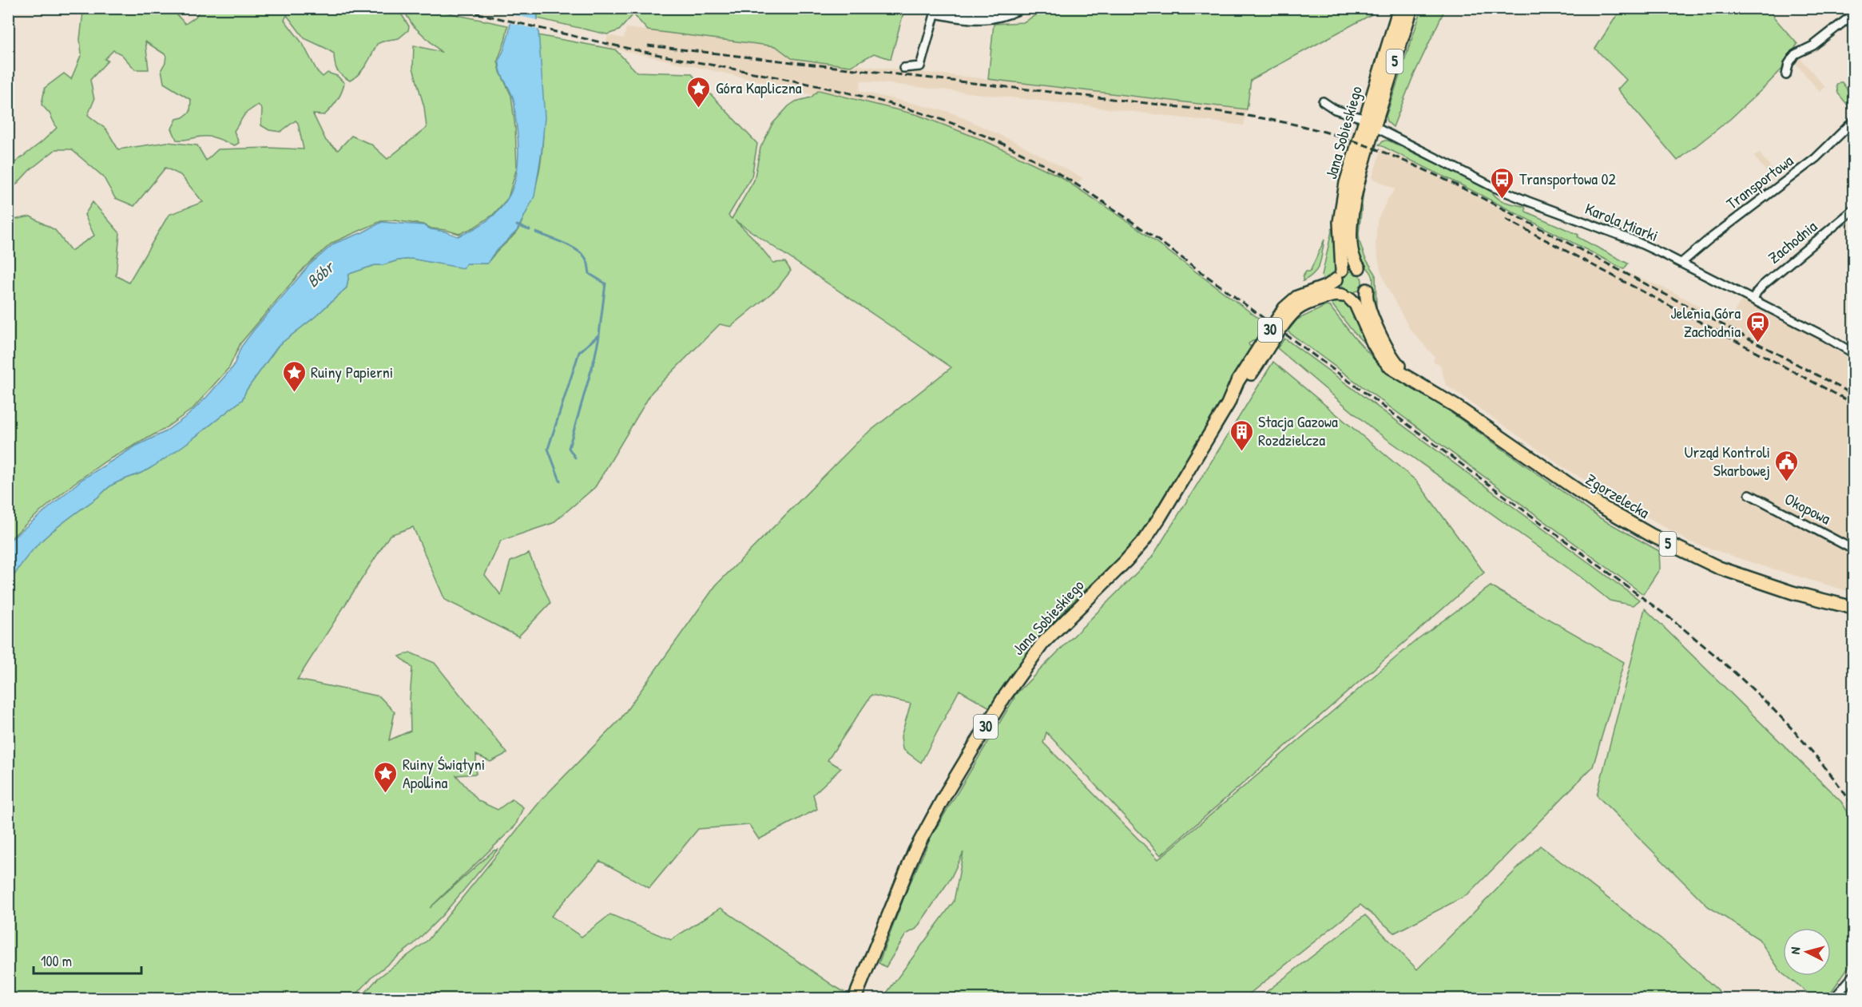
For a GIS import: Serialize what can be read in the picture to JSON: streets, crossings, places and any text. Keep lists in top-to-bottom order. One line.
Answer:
{"streets":{"main road":["5","Jana Sobieskiego","30","Zgorzelecka"],"street":["Transportowa","Karola Miarki","Zachodnia","Okopowa"]},"crossings":[["5","Jana Sobieskiego"],["5","Zgorzelecka"],["Jana Sobieskiego","Karola Miarki"],["Jana Sobieskiego","Zgorzelecka"],["Transportowa","Karola Miarki"],["Karola Miarki","Zachodnia"]],"water":["Bóbr"],"places":{"place":["Góra Kapliczna","Ruiny Papierni","Ruiny Świątyni Apollina"],"bus stop":["Transportowa 02"],"station":["Jelenia Góra Zachodnia"],"building":["Stacja Gazowa Rozdzielcza"],"public building":["Urząd Kontroli Skarbowej"]},"scale_bar":"100 m","north":"left"}
